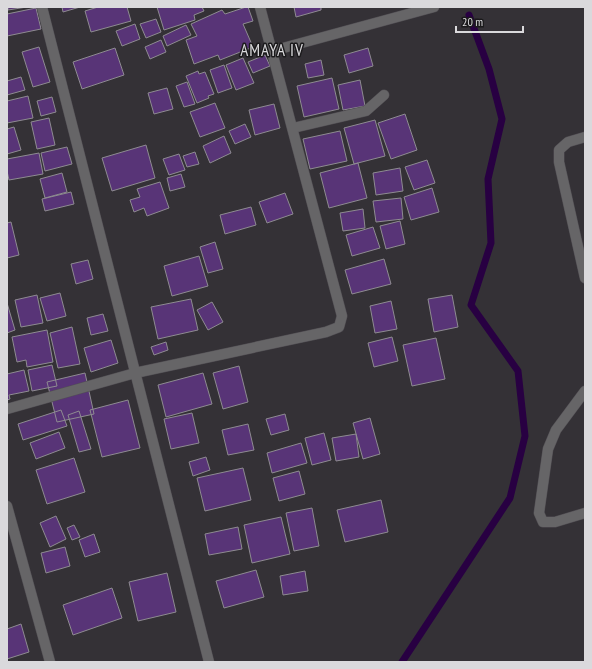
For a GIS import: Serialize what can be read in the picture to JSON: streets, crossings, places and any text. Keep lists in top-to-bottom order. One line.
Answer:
{"districts":["AMAYA IV"],"scale_bar":"20 m"}
